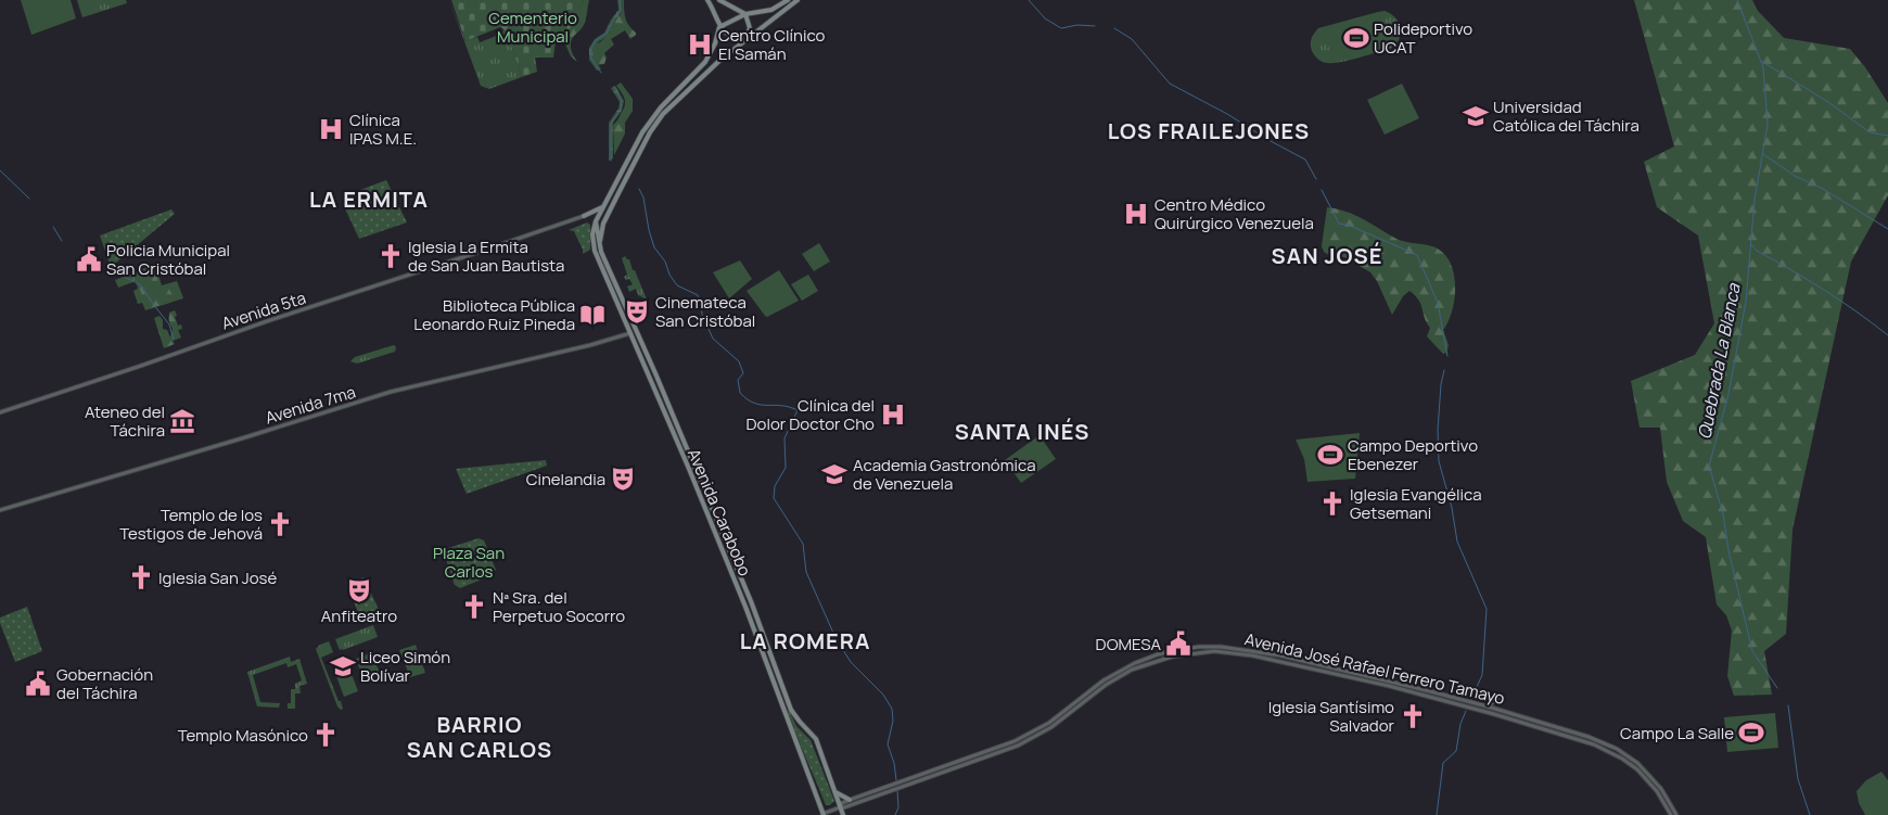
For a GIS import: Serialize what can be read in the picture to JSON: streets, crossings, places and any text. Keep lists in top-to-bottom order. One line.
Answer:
{"streets":{"main road":["Avenida Carabobo"],"street":["Avenida 5ta","Avenida 7ma","Avenida José Rafael Ferrero Tamayo"]},"crossings":[["Avenida 7ma","Avenida Carabobo"],["Avenida Carabobo","Avenida José Rafael Ferrero Tamayo"]],"districts":["LOS FRAILEJONES","LA ERMITA","SAN JOSÉ","SANTA INÉS","LA ROMERA","BARRIO SAN CARLOS"],"water":["Quebrada La Blanca"],"parks":["Cementerio Municipal","Plaza San Carlos"],"places":{"sports":["Polideportivo UCAT","Campo Deportivo Ebenezer","Campo La Salle"],"hospital":["Centro Clínico El Samán","Clínica IPAS M.E.","Centro Médico Quirúrgico Venezuela","Clínica del Dolor Doctor Cho"],"school or university":["Universidad Católica del Táchira","Academia Gastronómica de Venezuela","Liceo Simón Bolívar"],"church":["Iglesia La Ermita de San Juan Bautista","Iglesia Evangélica Getsemani","Templo de los Testigos de Jehová","Iglesia San José","Nª Sra. del Perpetuo Socorro","Iglesia Santísimo Salvador","Templo Masónico"],"public building":["Policia Municipal San Cristóbal","DOMESA","Gobernación del Táchira"],"theatre":["Cinemateca San Cristóbal","Cinelandia","Anfiteatro"],"library":["Biblioteca Pública Leonardo Ruiz Pineda"],"museum":["Ateneo del Táchira"]}}
